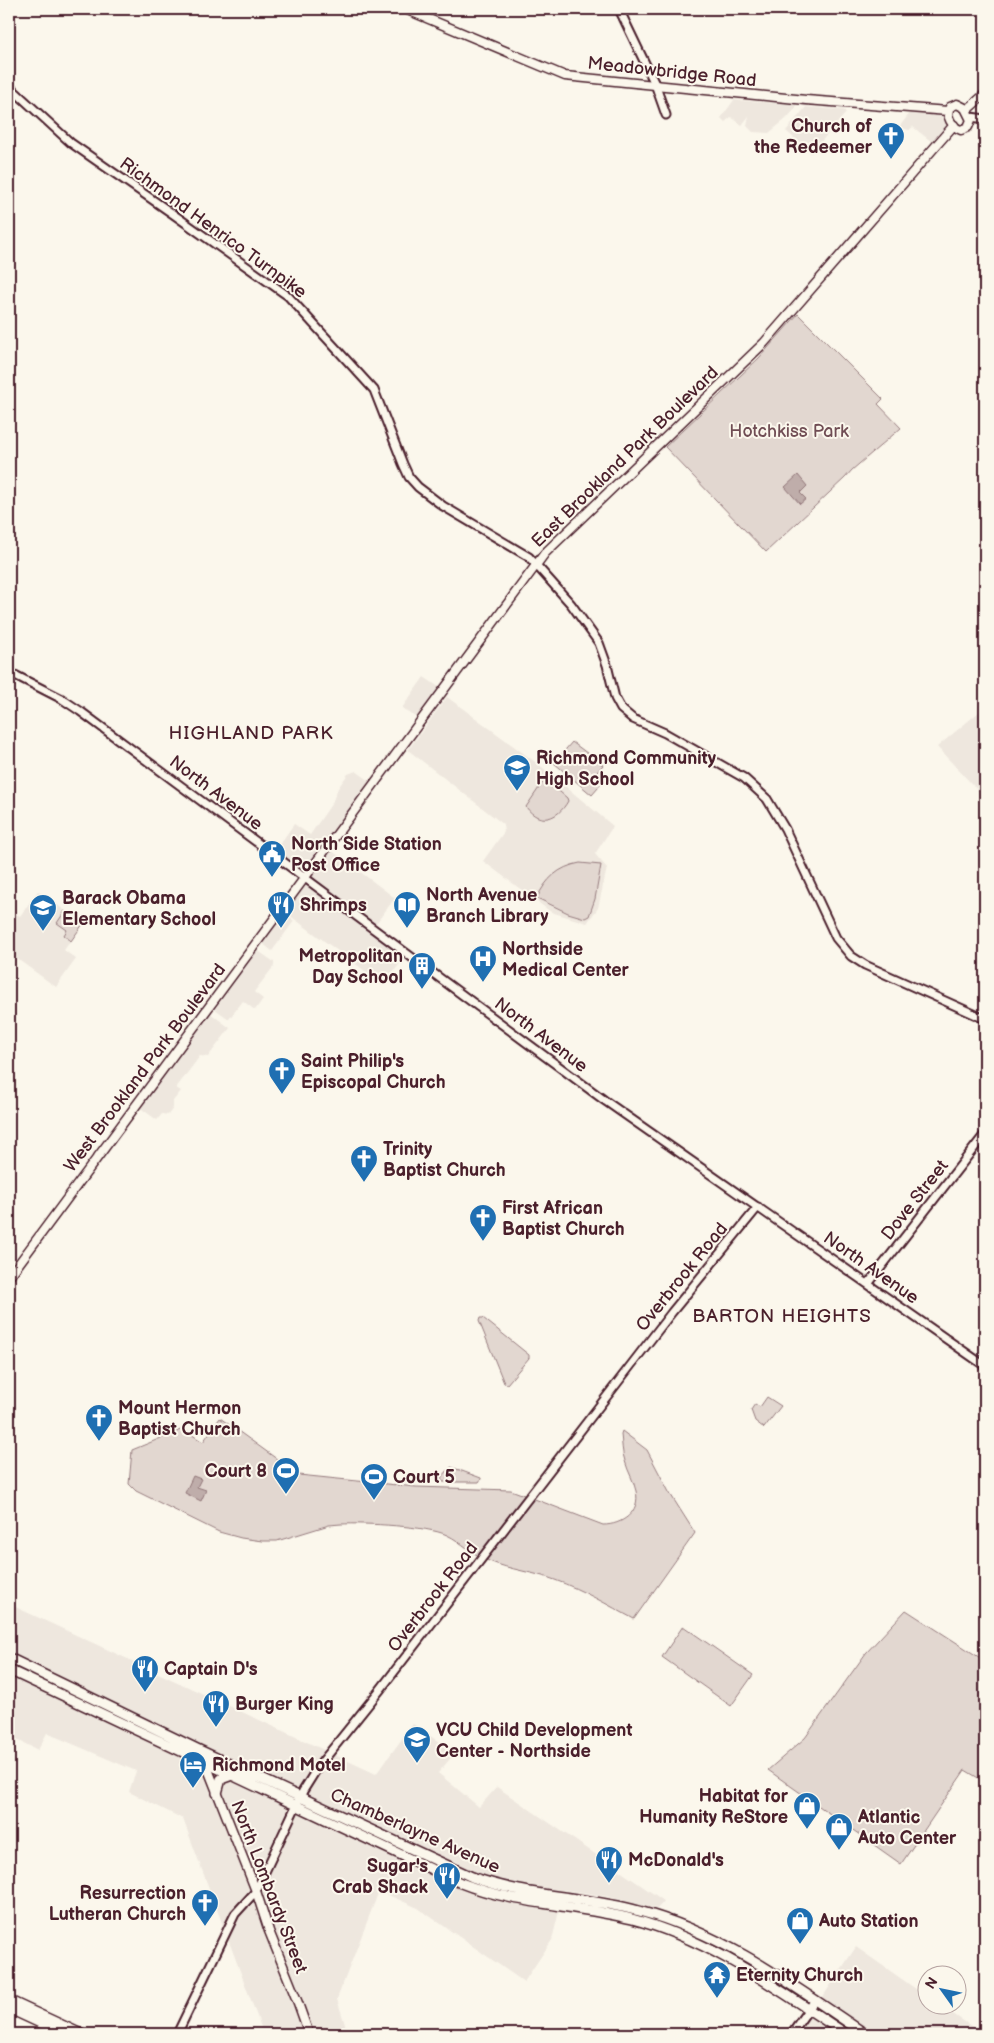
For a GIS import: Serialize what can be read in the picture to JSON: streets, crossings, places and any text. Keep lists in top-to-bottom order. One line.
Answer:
{"streets":{"main road":["Meadowbridge Road","East Brookland Park Boulevard","West Brookland Park Boulevard","Chamberlayne Avenue","North Lombardy Street"],"street":["Richmond Henrico Turnpike","North Avenue","Dove Street","Overbrook Road"]},"crossings":[["Meadowbridge Road","East Brookland Park Boulevard"],["Richmond Henrico Turnpike","East Brookland Park Boulevard"],["East Brookland Park Boulevard","North Avenue"],["East Brookland Park Boulevard","West Brookland Park Boulevard"],["North Avenue","West Brookland Park Boulevard"],["North Avenue","Dove Street"],["North Avenue","Overbrook Road"],["Overbrook Road","Chamberlayne Avenue"],["Overbrook Road","North Lombardy Street"],["Chamberlayne Avenue","North Lombardy Street"]],"districts":["HIGHLAND PARK","BARTON HEIGHTS"],"parks":["Hotchkiss Park"],"places":{"church":["Church of the Redeemer","Saint Philip's Episcopal Church","Trinity Baptist Church","First African Baptist Church","Mount Hermon Baptist Church","Resurrection Lutheran Church"],"school or university":["Richmond Community High School","Barack Obama Elementary School","VCU Child Development Center - Northside"],"public building":["North Side Station Post Office"],"restaurant":["Shrimps","Captain D's","Burger King","McDonald's","Sugar's Crab Shack"],"library":["North Avenue Branch Library"],"hospital":["Northside Medical Center"],"building":["Metropolitan Day School"],"sports":["Court 8","Court 5"],"hotel":["Richmond Motel"],"shop":["Habitat for Humanity ReStore","Atlantic Auto Center","Auto Station"],"temple":["Eternity Church"]},"north":"top left"}
